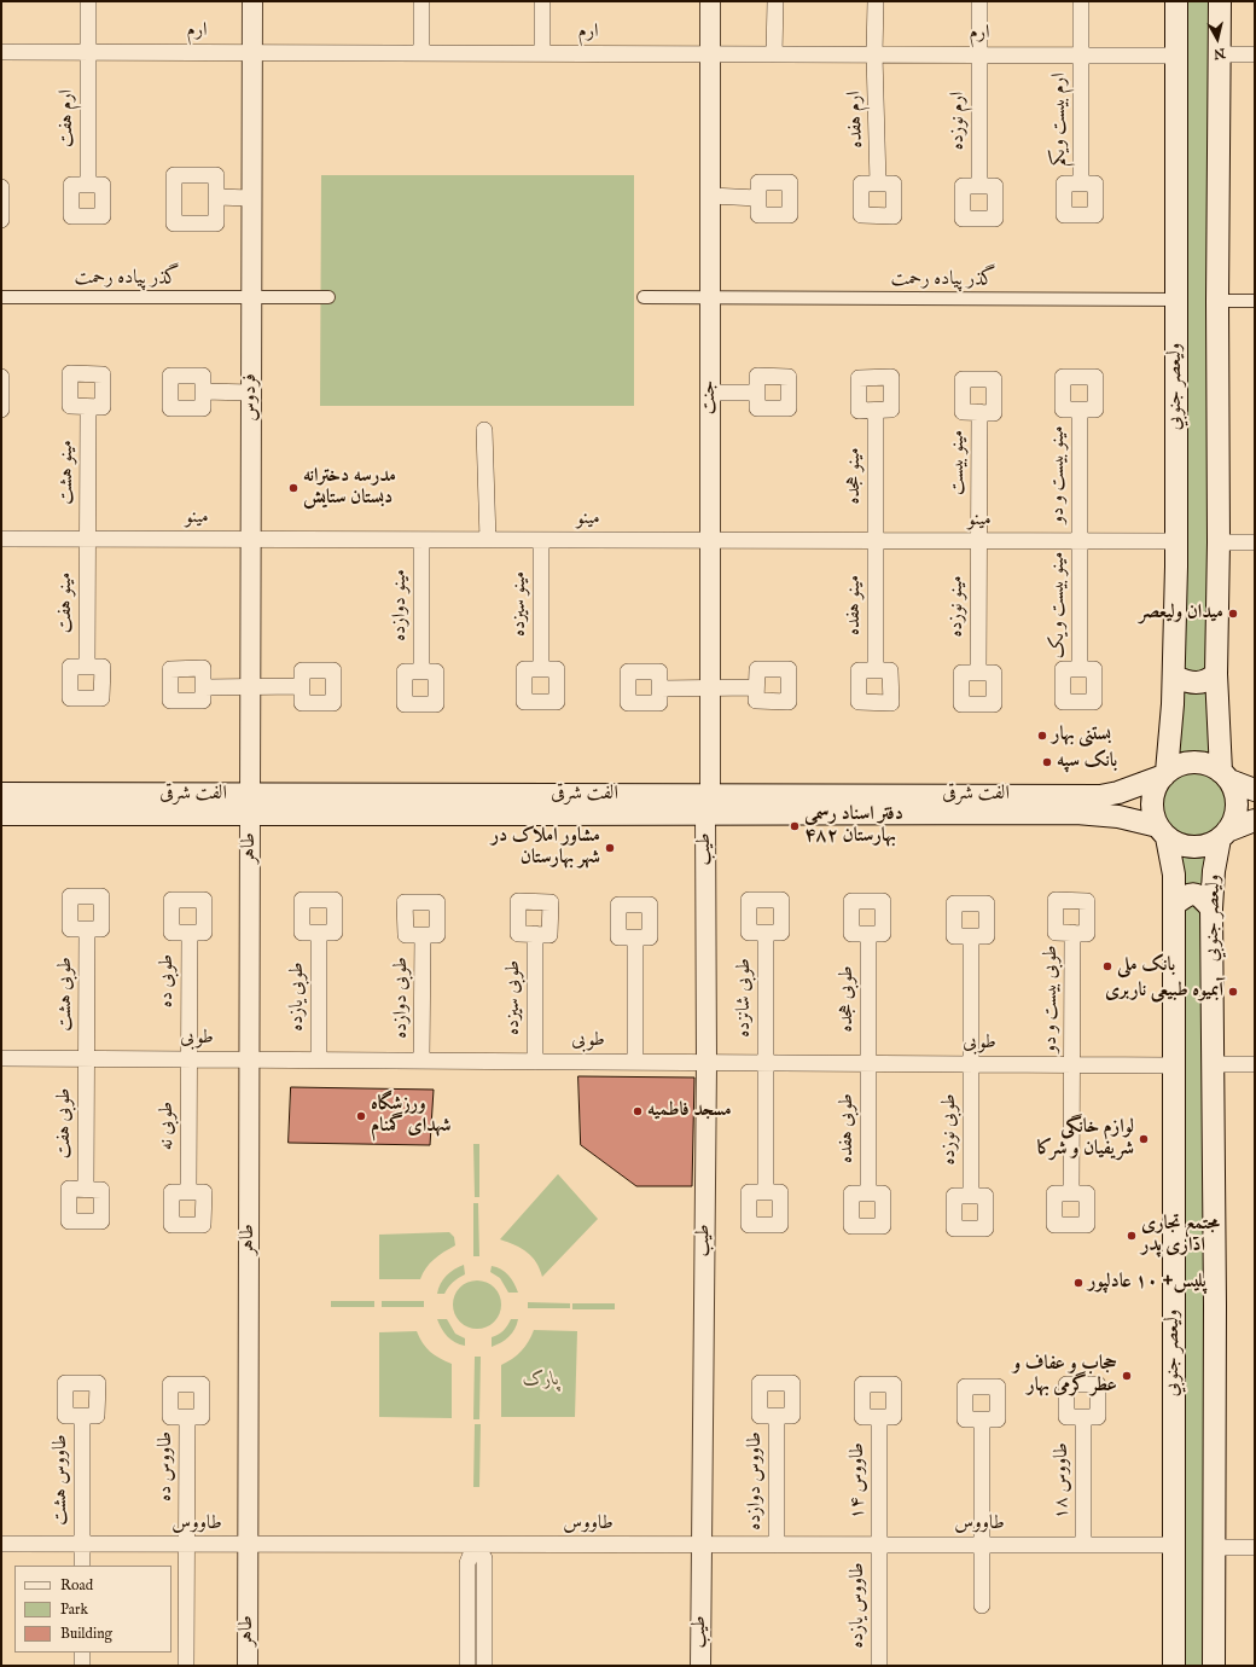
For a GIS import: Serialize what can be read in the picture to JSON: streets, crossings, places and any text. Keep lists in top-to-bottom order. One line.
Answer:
{"streets":{"main road":["وليعصر جنوبي","الفت شرقی"],"street":["ارم","ارم هفت","ارم هفده","ارم بیست ویکم","ارم نوزده","گذر پیاده رحمت","فردوس","جنت","مینو بیست","مینو هشت","مینو بیست و دو","مینو هجده","مینو","مینو هفت","مینو سیزده","مینو دوازده","مینو هفده","مینو بیست و یک","مینو نوزده","طاهر","طیب","طوبی ده","طوبی هشت","طوبی یازده","طوبی دوازده","طوبی سیزده","طوبی شانزده","طوبی هجده","طوبی بیست و دو","طوبی","طوبی هفت","طوبی نه","طوبی هفده","طوبی نوزده","طاووس ده","طاووس هشت","طاووس دوازده","طاووس ۱۴","طاووس ۱۸","طاووس","طاووس یازده"]},"crossings":[["ارم","ارم هفت"],["ارم","ارم هفده"],["ارم","ارم بیست ویکم"],["ارم","ارم نوزده"],["ارم","وليعصر جنوبي"],["ارم","فردوس"],["ارم","جنت"],["گذر پیاده رحمت","وليعصر جنوبي"],["گذر پیاده رحمت","فردوس"],["گذر پیاده رحمت","جنت"],["وليعصر جنوبي","مینو"],["وليعصر جنوبي","الفت شرقی"],["وليعصر جنوبي","طوبی"],["وليعصر جنوبي","طاووس"],["فردوس","مینو"],["فردوس","الفت شرقی"],["فردوس","طاهر"],["جنت","مینو"],["جنت","الفت شرقی"],["جنت","طیب"],["مینو بیست","مینو"],["مینو بیست","مینو نوزده"],["مینو هشت","مینو"],["مینو هشت","مینو هفت"],["مینو بیست و دو","مینو"],["مینو بیست و دو","مینو بیست و یک"],["مینو هجده","مینو"],["مینو هجده","مینو هفده"],["مینو","مینو هفت"],["مینو","مینو سیزده"],["مینو","مینو دوازده"],["مینو","مینو هفده"],["مینو","مینو بیست و یک"],["مینو","مینو نوزده"],["الفت شرقی","طاهر"],["الفت شرقی","طیب"],["طاهر","طوبی"],["طاهر","طاووس"],["طیب","طوبی"],["طیب","طاووس"],["طوبی ده","طوبی"],["طوبی ده","طوبی نه"],["طوبی هشت","طوبی"],["طوبی هشت","طوبی هفت"],["طوبی یازده","طوبی"],["طوبی دوازده","طوبی"],["طوبی سیزده","طوبی"],["طوبی شانزده","طوبی"],["طوبی هجده","طوبی"],["طوبی هجده","طوبی هفده"],["طوبی بیست و دو","طوبی"],["طوبی","طوبی هفت"],["طوبی","طوبی نه"],["طوبی","طوبی هفده"],["طوبی","طوبی نوزده"],["طاووس ده","طاووس"],["طاووس هشت","طاووس"],["طاووس دوازده","طاووس"],["طاووس ۱۴","طاووس"],["طاووس ۱۴","طاووس یازده"],["طاووس ۱۸","طاووس"],["طاووس","طاووس یازده"]],"parks":["پارک"],"places":["مدرسه دخترانه دبستان ستایش","میدان ولیعصر","بستنی بهار","بانک سپه","دفتر اسناد رسمی ۴۸۲ بهارستان","مشاور املاک در شهر بهارستان","بانک ملی","آبمیوه طبیعی ناربری","مسجد فاطمیه","ورزشگاه شهدای گمنام","لوازم خانگی شریفیان و شرکا","مجتمع تجاری اداری پدر","پلیس+ ۱۰ عادلپور","حجاب و عفاف و عطر گرمی بهار"],"legend":["Road","Park","Building"],"north":"bottom"}
